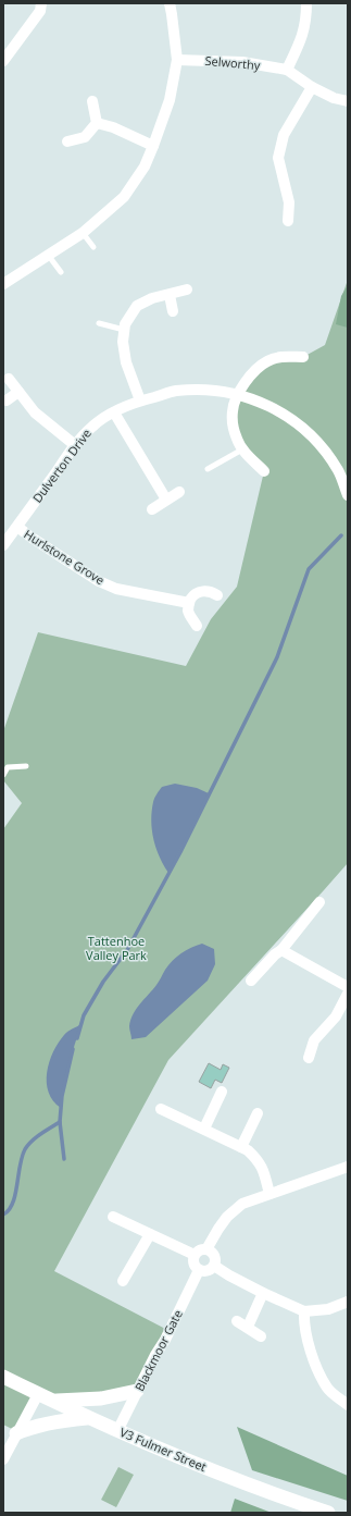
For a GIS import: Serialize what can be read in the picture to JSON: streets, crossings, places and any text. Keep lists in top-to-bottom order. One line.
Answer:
{"streets":{"street":["Selworthy","Dulverton Drive","Hurlstone Grove","Blackmoor Gate","V3 Fulmer Street"]},"crossings":[["Dulverton Drive","Hurlstone Grove"],["Blackmoor Gate","V3 Fulmer Street"]],"parks":["Tattenhoe Valley Park"]}
